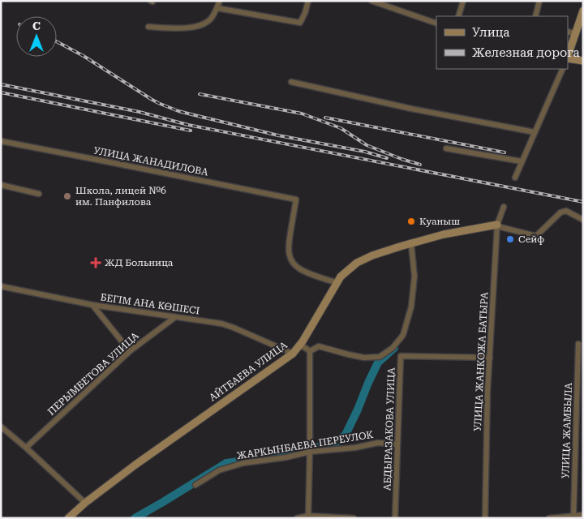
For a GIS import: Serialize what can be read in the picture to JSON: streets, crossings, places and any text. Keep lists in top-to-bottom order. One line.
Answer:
{"streets":{"street":["УЛИЦА ЖАНАДИЛОВА","БЕГІМ АНА КӨШЕСІ","УЛИЦА ЖАНКОЖА БАТЫРА","АЙТБАЕВА УЛИЦА","ПЕРЫМБЕТОВА УЛИЦА","АБДЫРАЗАКОВА УЛИЦА","УЛИЦА ЖАМБЫЛА","ЖАРКЫНБАЕВА ПЕРЕУЛОК"]},"crossings":[["УЛИЦА ЖАНАДИЛОВА","АЙТБАЕВА УЛИЦА"],["БЕГІМ АНА КӨШЕСІ","АЙТБАЕВА УЛИЦА"],["БЕГІМ АНА КӨШЕСІ","ПЕРЫМБЕТОВА УЛИЦА"],["УЛИЦА ЖАНКОЖА БАТЫРА","АЙТБАЕВА УЛИЦА"],["УЛИЦА ЖАНКОЖА БАТЫРА","АБДЫРАЗАКОВА УЛИЦА"],["АБДЫРАЗАКОВА УЛИЦА","ЖАРКЫНБАЕВА ПЕРЕУЛОК"]],"places":{"other":["Школа, лицей №6 им. Панфилова","Куаныш","Сейф"],"health":["ЖД Больница"]},"legend":["Улица","Железная дорога"],"north":"top"}
